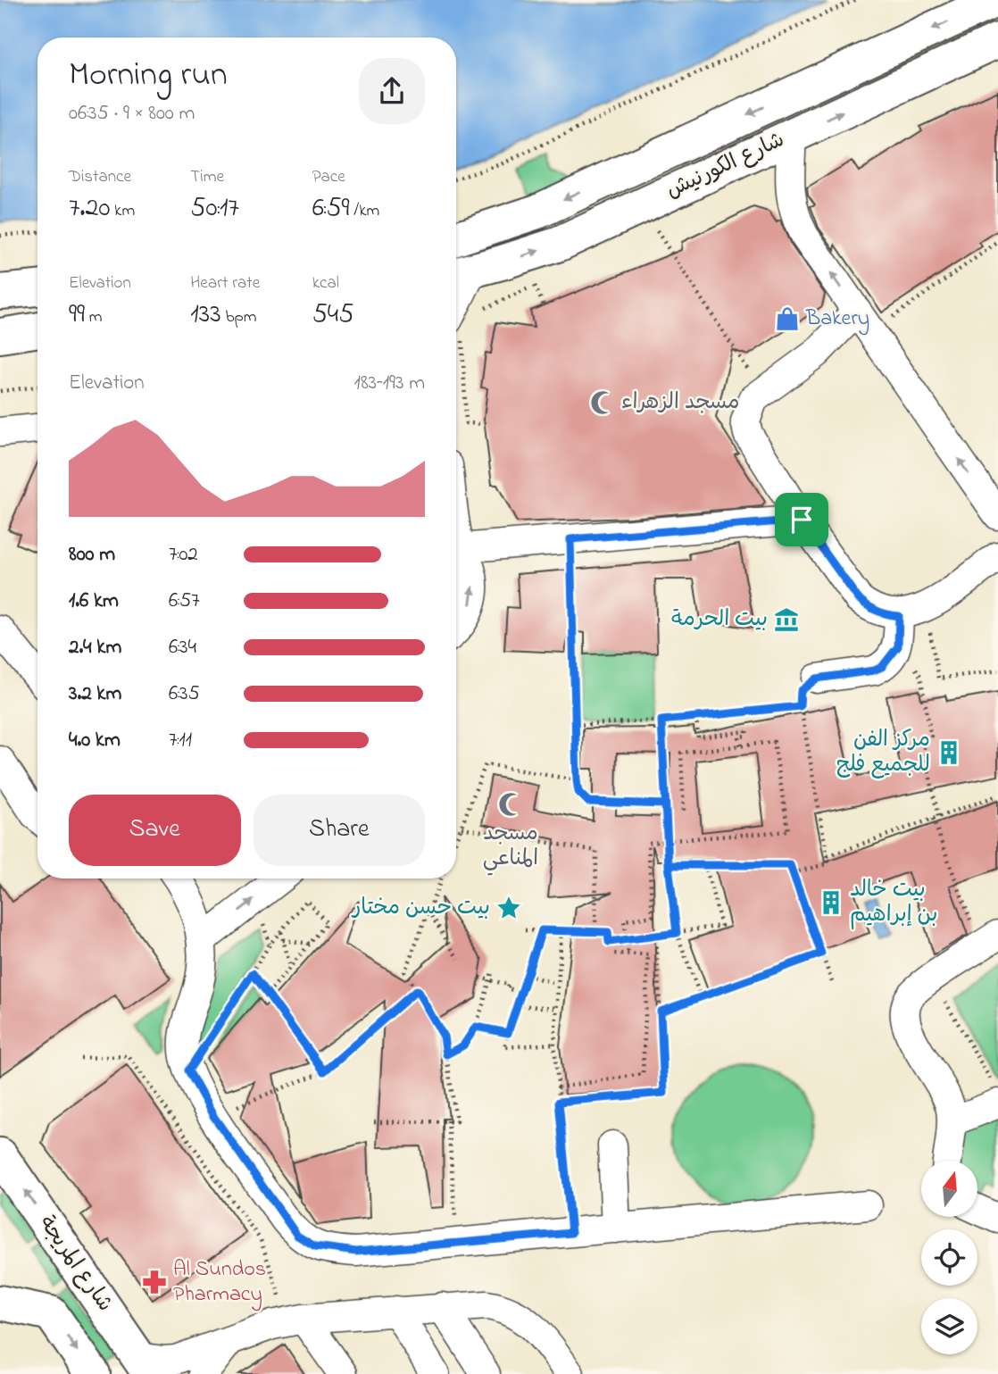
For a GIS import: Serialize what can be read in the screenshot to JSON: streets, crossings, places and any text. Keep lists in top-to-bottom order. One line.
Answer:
{"streets":{"main road":["شارع الكورنيش","شارع المريجة"]},"one_way":["شارع المريجة"],"places":{"shop":["Bakery"],"mosque":["مسجد الزهراء","مسجد المناعي"],"museum":["بيت الحرمة"],"building":["مركز الفن للجميع فلج","بيت خالد بن إبراهيم"],"place":["بيت حسن مختار"],"pharmacy":["Al Sundos Pharmacy"]},"north":"top","page":{"heading":["Morning run","06:35 · 9 × 800 m"],"stats":[["Distance","7.20 km"],["Time","50:17"],["Pace","6:59 /km"],["Elevation","99 m"],["Heart rate","133 bpm"],["kcal","545"]],"chart":["Elevation","183–193 m"],"list":[{"name":"800 m","note":"7:02"},{"name":"1.6 km","note":"6:57"},{"name":"2.4 km","note":"6:34"},{"name":"3.2 km","note":"6:35"},{"name":"4.0 km","note":"7:11"}],"buttons":["Save","Share"]}}
